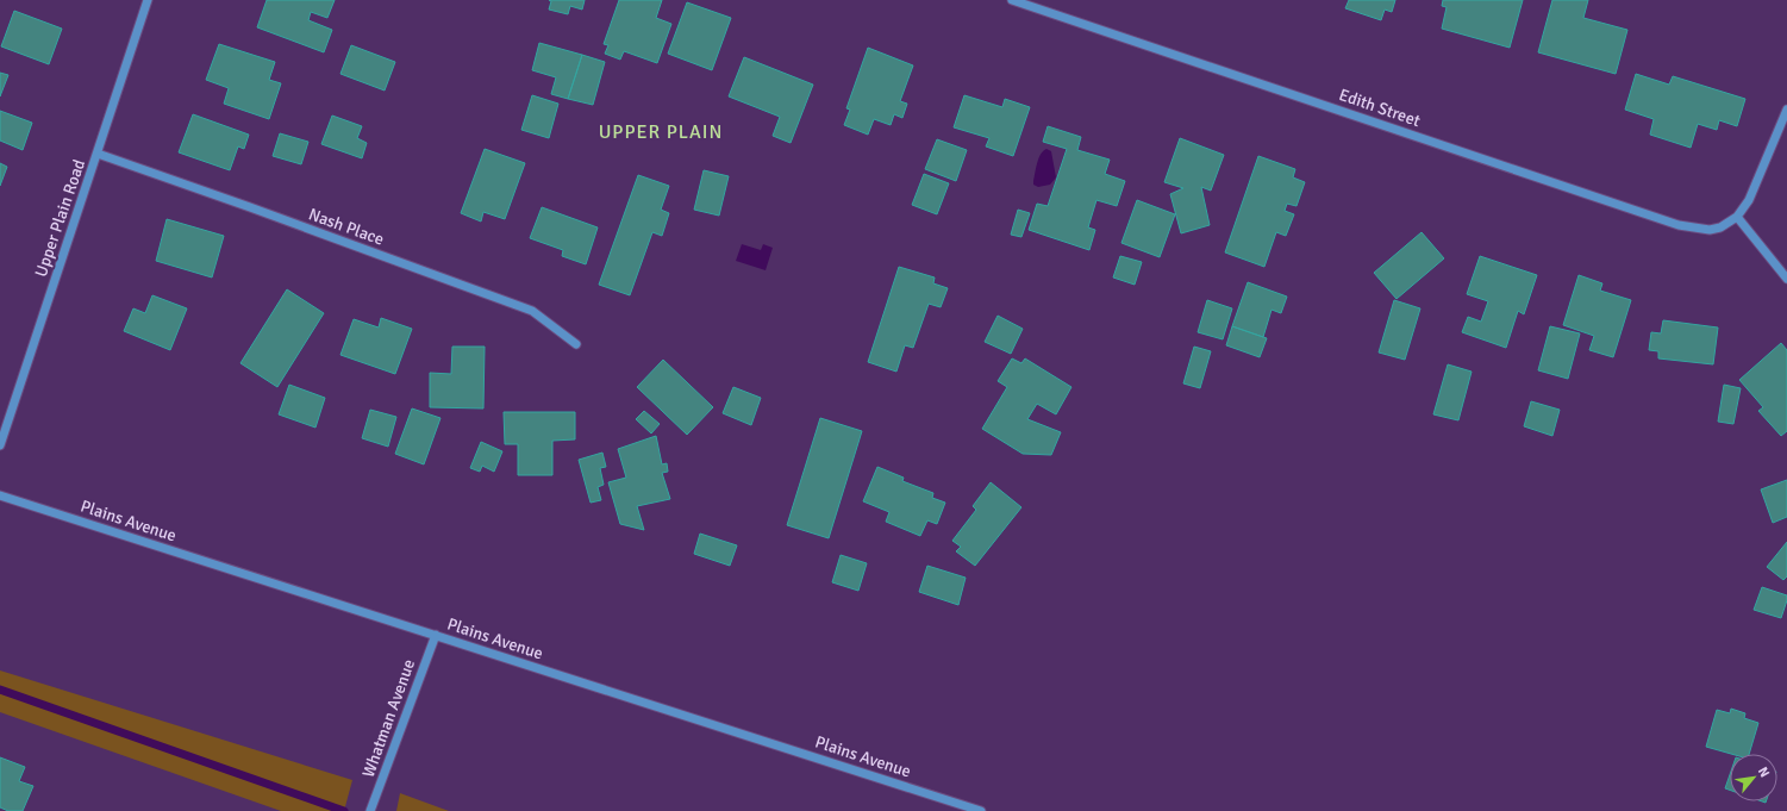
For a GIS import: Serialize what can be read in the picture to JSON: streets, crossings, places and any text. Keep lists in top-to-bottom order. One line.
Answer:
{"streets":{"street":["Edith Street","Upper Plain Road","Nash Place","Plains Avenue","Whatman Avenue"]},"crossings":[["Upper Plain Road","Nash Place"],["Plains Avenue","Whatman Avenue"]],"districts":["UPPER PLAIN"],"north":"top right"}
